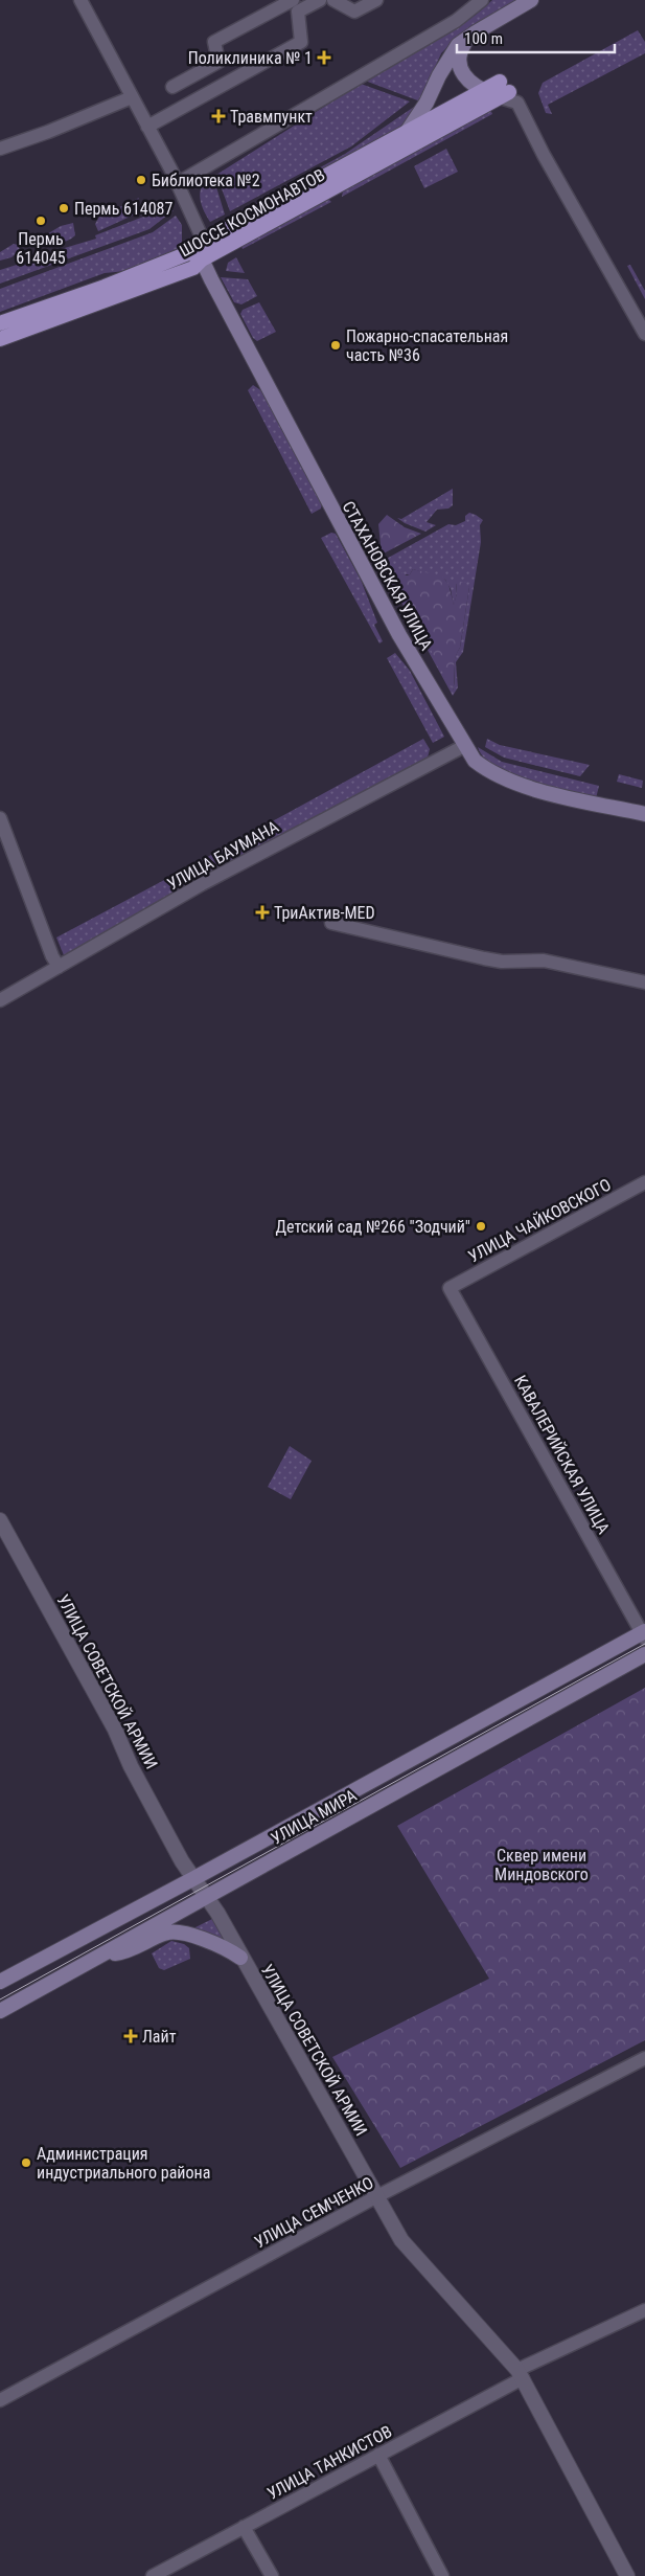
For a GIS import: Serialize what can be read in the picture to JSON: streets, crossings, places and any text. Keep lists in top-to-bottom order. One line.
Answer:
{"streets":{"main road":["ШОССЕ КОСМОНАВТОВ","СТАХАНОВСКАЯ УЛИЦА","УЛИЦА МИРА"],"street":["УЛИЦА БАУМАНА","УЛИЦА ЧАЙКОВСКОГО","КАВАЛЕРИЙСКАЯ УЛИЦА","УЛИЦА СОВЕТСКОЙ АРМИИ","УЛИЦА СЕМЧЕНКО","УЛИЦА ТАНКИСТОВ"]},"crossings":[["ШОССЕ КОСМОНАВТОВ","СТАХАНОВСКАЯ УЛИЦА"],["СТАХАНОВСКАЯ УЛИЦА","УЛИЦА БАУМАНА"],["УЛИЦА ЧАЙКОВСКОГО","КАВАЛЕРИЙСКАЯ УЛИЦА"],["КАВАЛЕРИЙСКАЯ УЛИЦА","УЛИЦА МИРА"],["УЛИЦА СОВЕТСКОЙ АРМИИ","УЛИЦА МИРА"],["УЛИЦА СОВЕТСКОЙ АРМИИ","УЛИЦА СЕМЧЕНКО"],["УЛИЦА СОВЕТСКОЙ АРМИИ","УЛИЦА ТАНКИСТОВ"]],"parks":["Сквер имени Миндовского"],"places":{"health":["Поликлиника № 1","Травмпункт","ТриАктив-MED","Лайт"],"other":["Библиотека №2","Пермь 614087","Пермь 614045","Пожарно-спасательная часть №36","Детский сад №266 \"Зодчий\"","Администрация индустриального района"]},"scale_bar":"100 m"}
